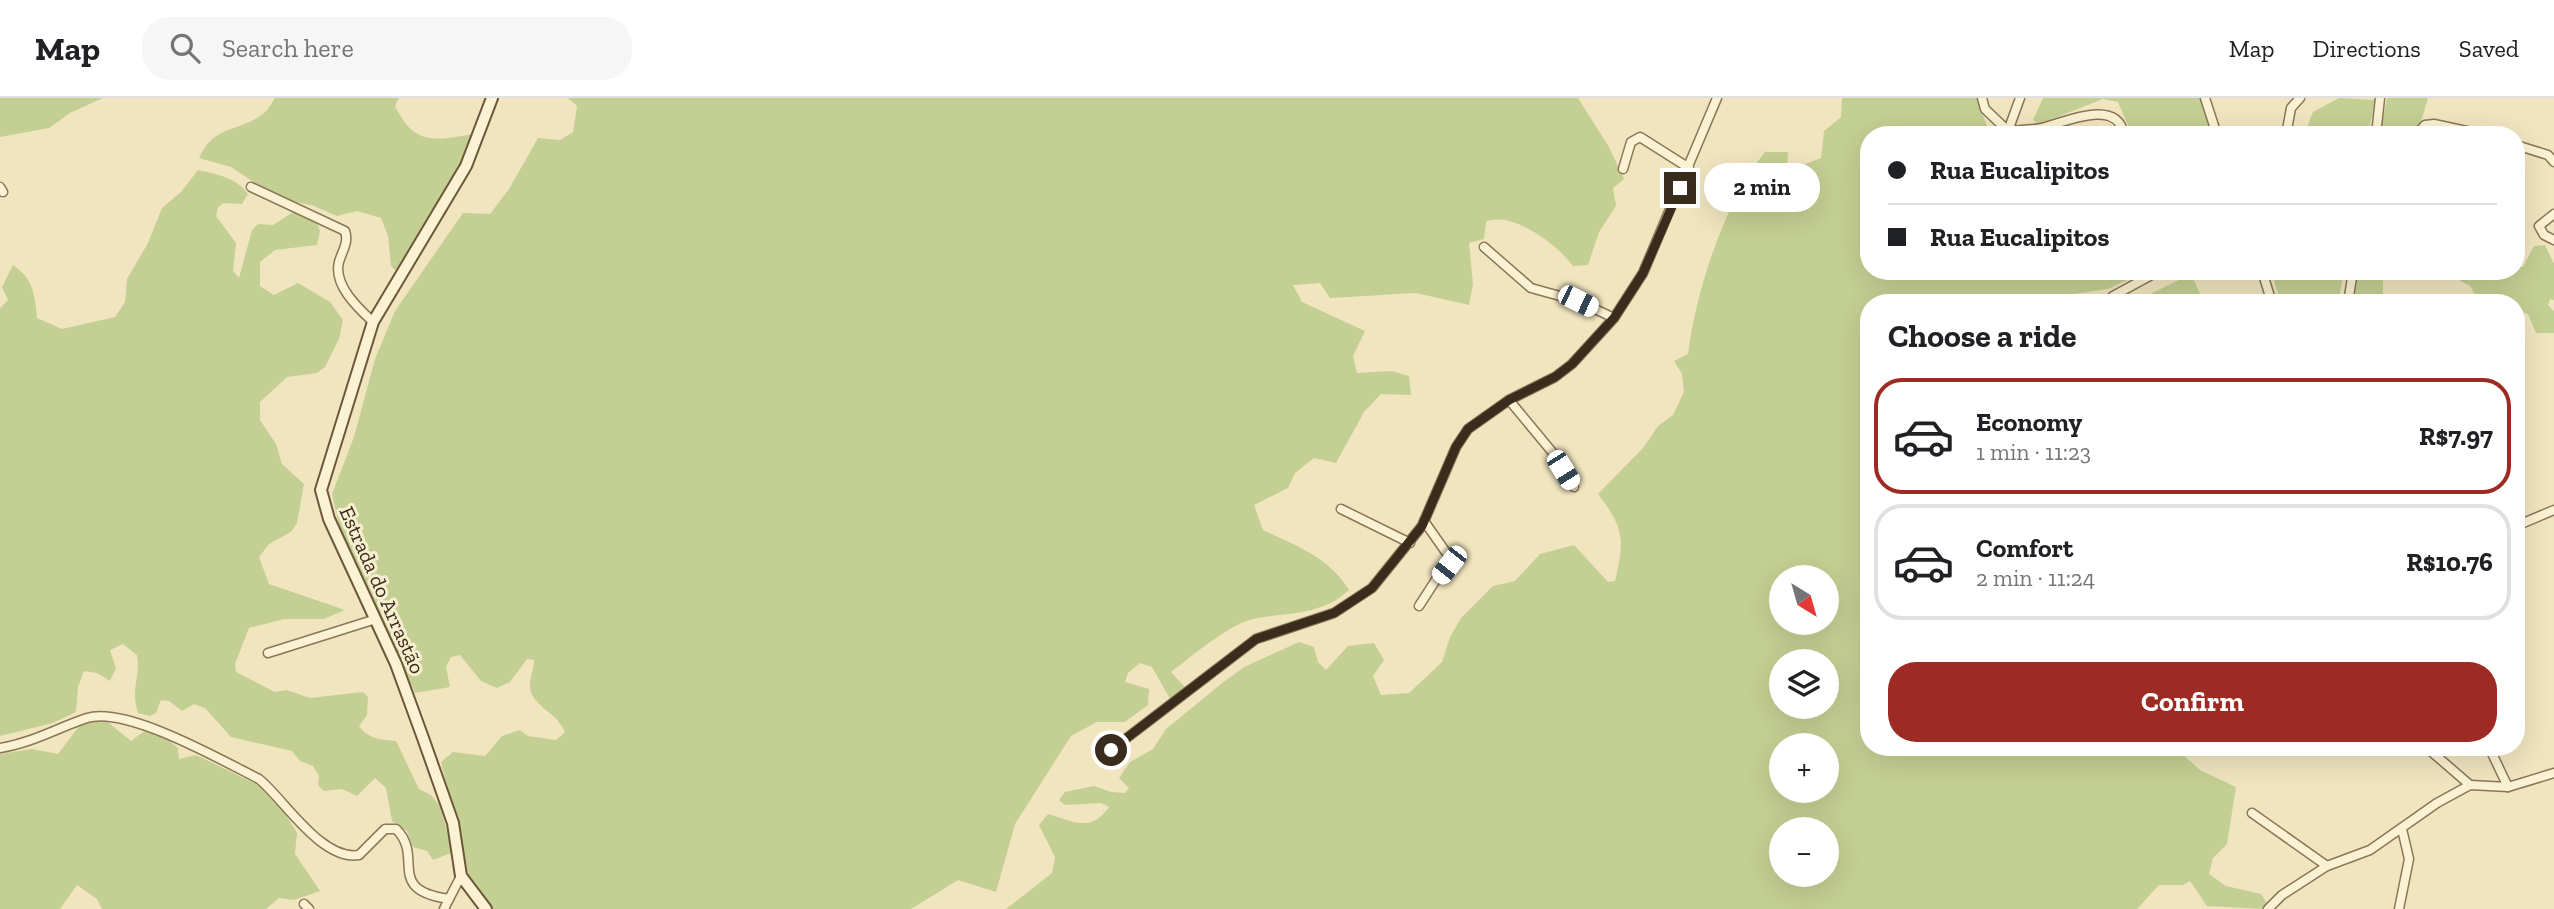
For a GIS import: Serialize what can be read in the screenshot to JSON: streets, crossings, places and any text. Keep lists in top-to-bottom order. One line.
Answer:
{"streets":{"street":["Estrada do Arrastão"]},"north":"bottom right","page":{"header":"Map","search":"Search here","nav":["Map","Directions","Saved"],"banner":["Rua Eucalipitos","Rua Eucalipitos"],"bubble":"2 min","heading":"Choose a ride","list":[{"name":"Economy","note":"1 min · 11:23","value":"R$7.97"},{"name":"Comfort","note":"2 min · 11:24","value":"R$10.76"}],"map_buttons":["+","−"],"buttons":"Confirm"}}
